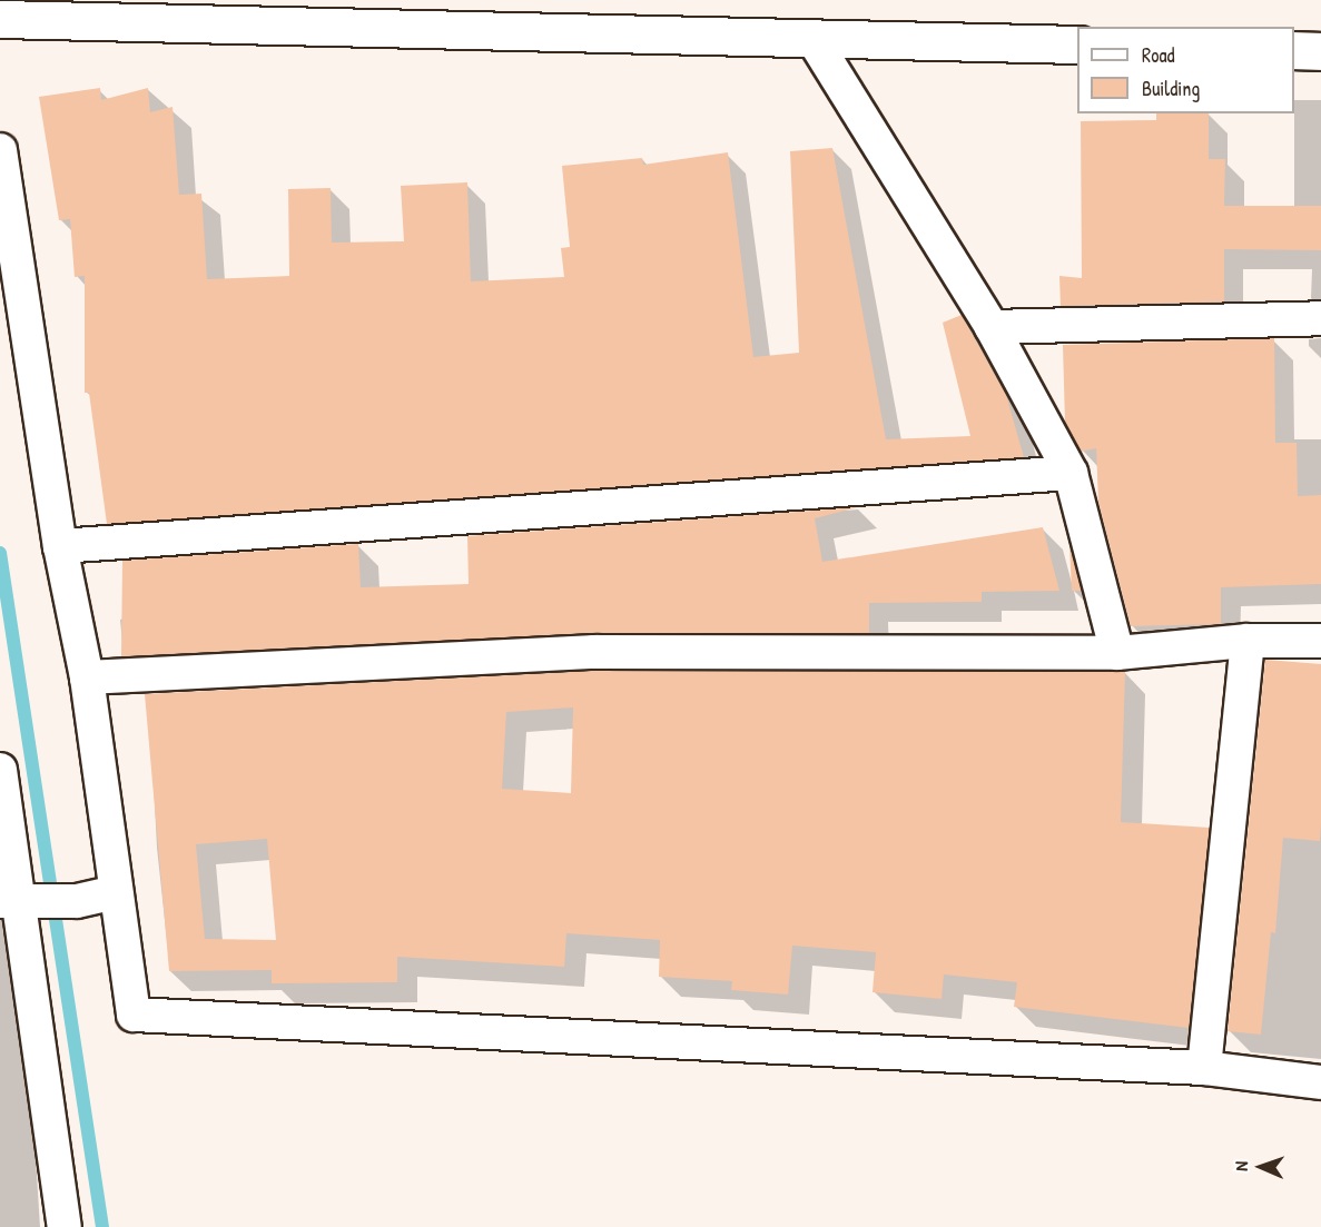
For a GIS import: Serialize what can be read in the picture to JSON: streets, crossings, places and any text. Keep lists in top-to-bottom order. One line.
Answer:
{"legend":["Road","Building"],"north":"left"}
